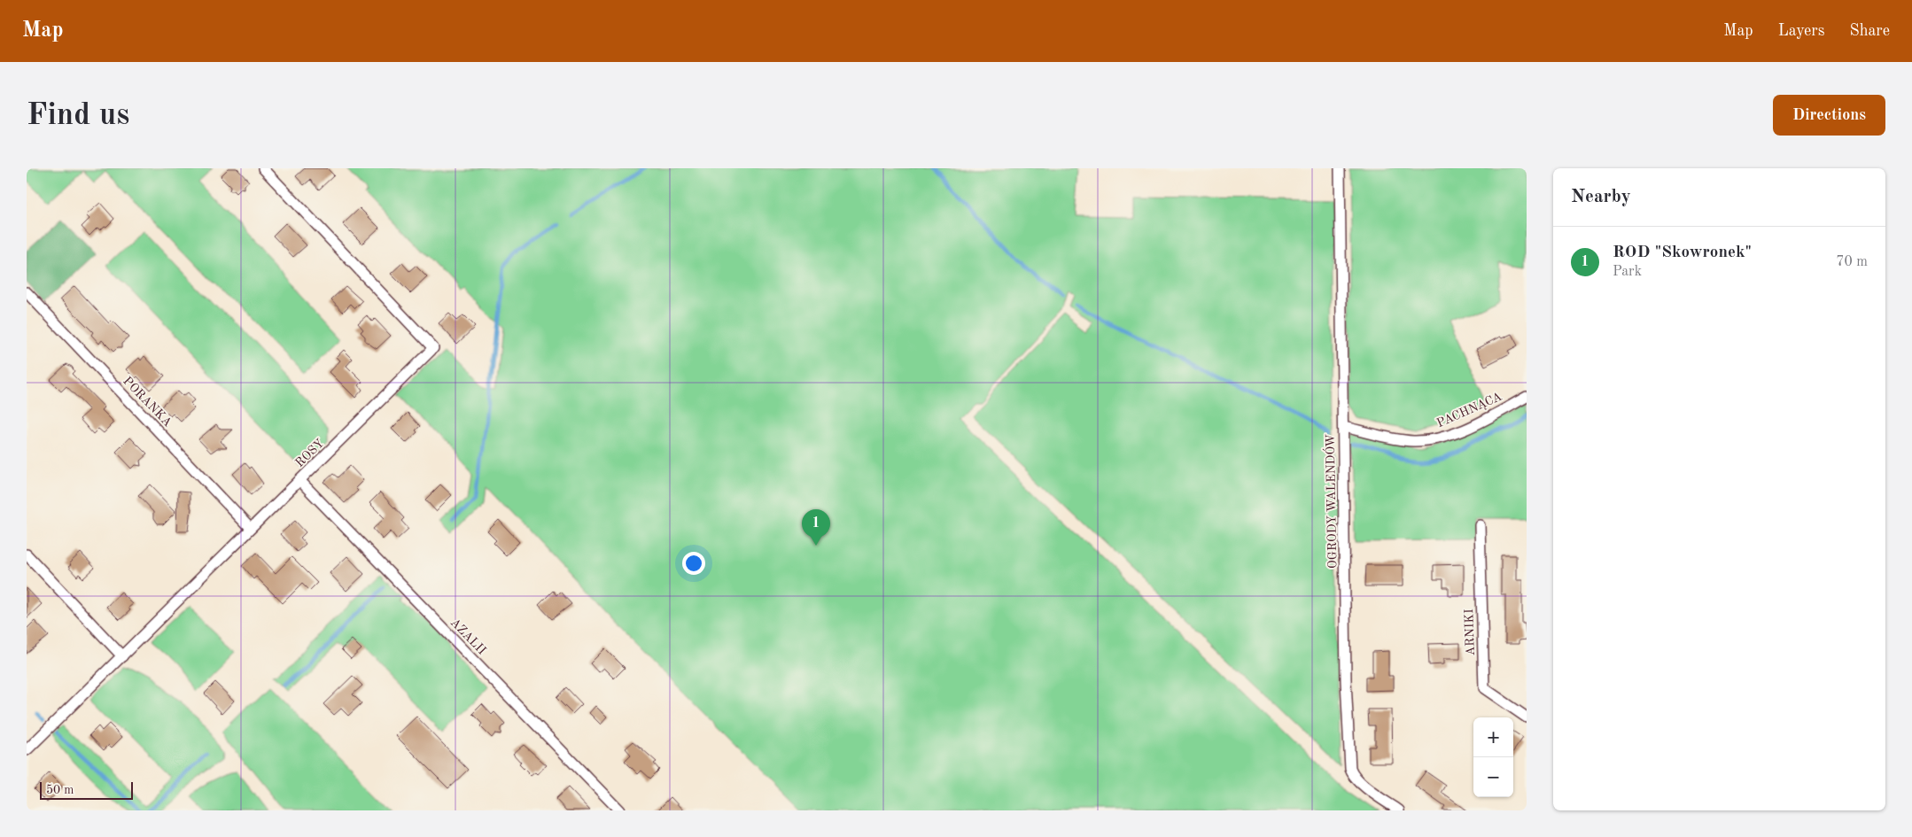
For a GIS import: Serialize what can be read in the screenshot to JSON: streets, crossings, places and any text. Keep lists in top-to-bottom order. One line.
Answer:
{"streets":{"street":["PORANKA","PACHNĄCA","ROSY","OGRODY WALENDÓW","ARNIKI","AZALII"]},"crossings":[["PORANKA","ROSY"],["PACHNĄCA","OGRODY WALENDÓW"],["ROSY","AZALII"]],"scale_bar":"50 m","page":{"header":"Map","nav":["Map","Layers","Share"],"buttons":"Directions","title":"Find us","heading":"Nearby","list":[{"mark":"1","name":"ROD \"Skowronek\"","note":"Park","value":"70 m"}],"pins":"1","map_buttons":["+","−"],"scale":"50 m"}}
